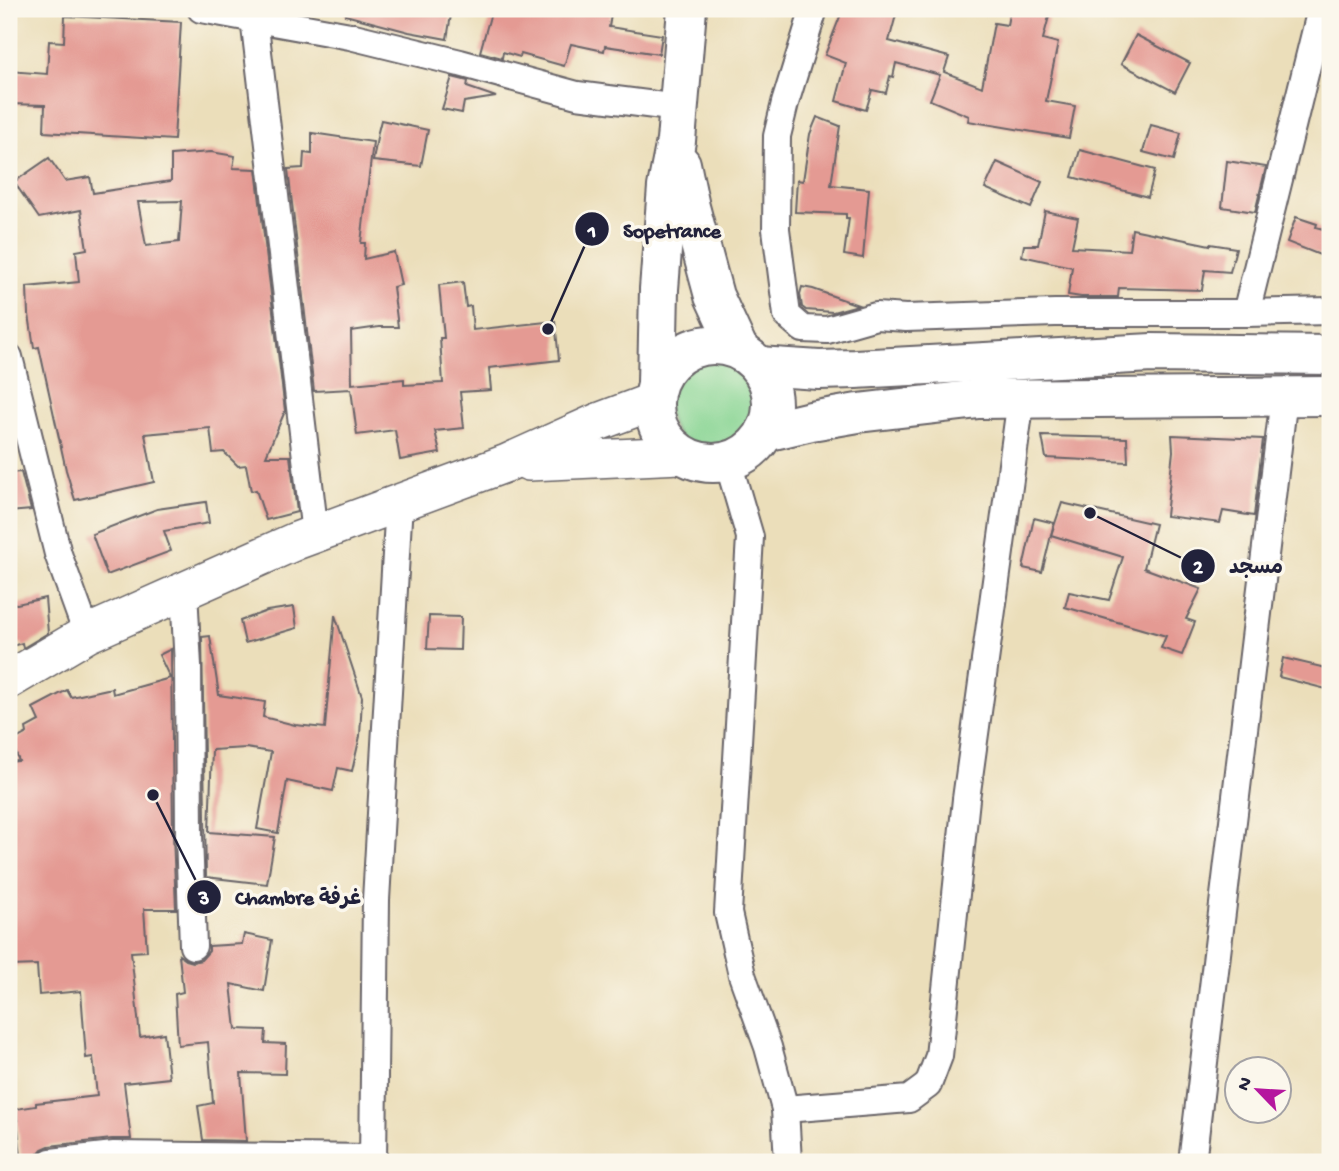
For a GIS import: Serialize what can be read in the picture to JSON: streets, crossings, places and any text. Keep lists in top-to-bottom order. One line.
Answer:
{"places":["Sopetrance","مسجد","Chambre غرفة"],"north":"top left"}
